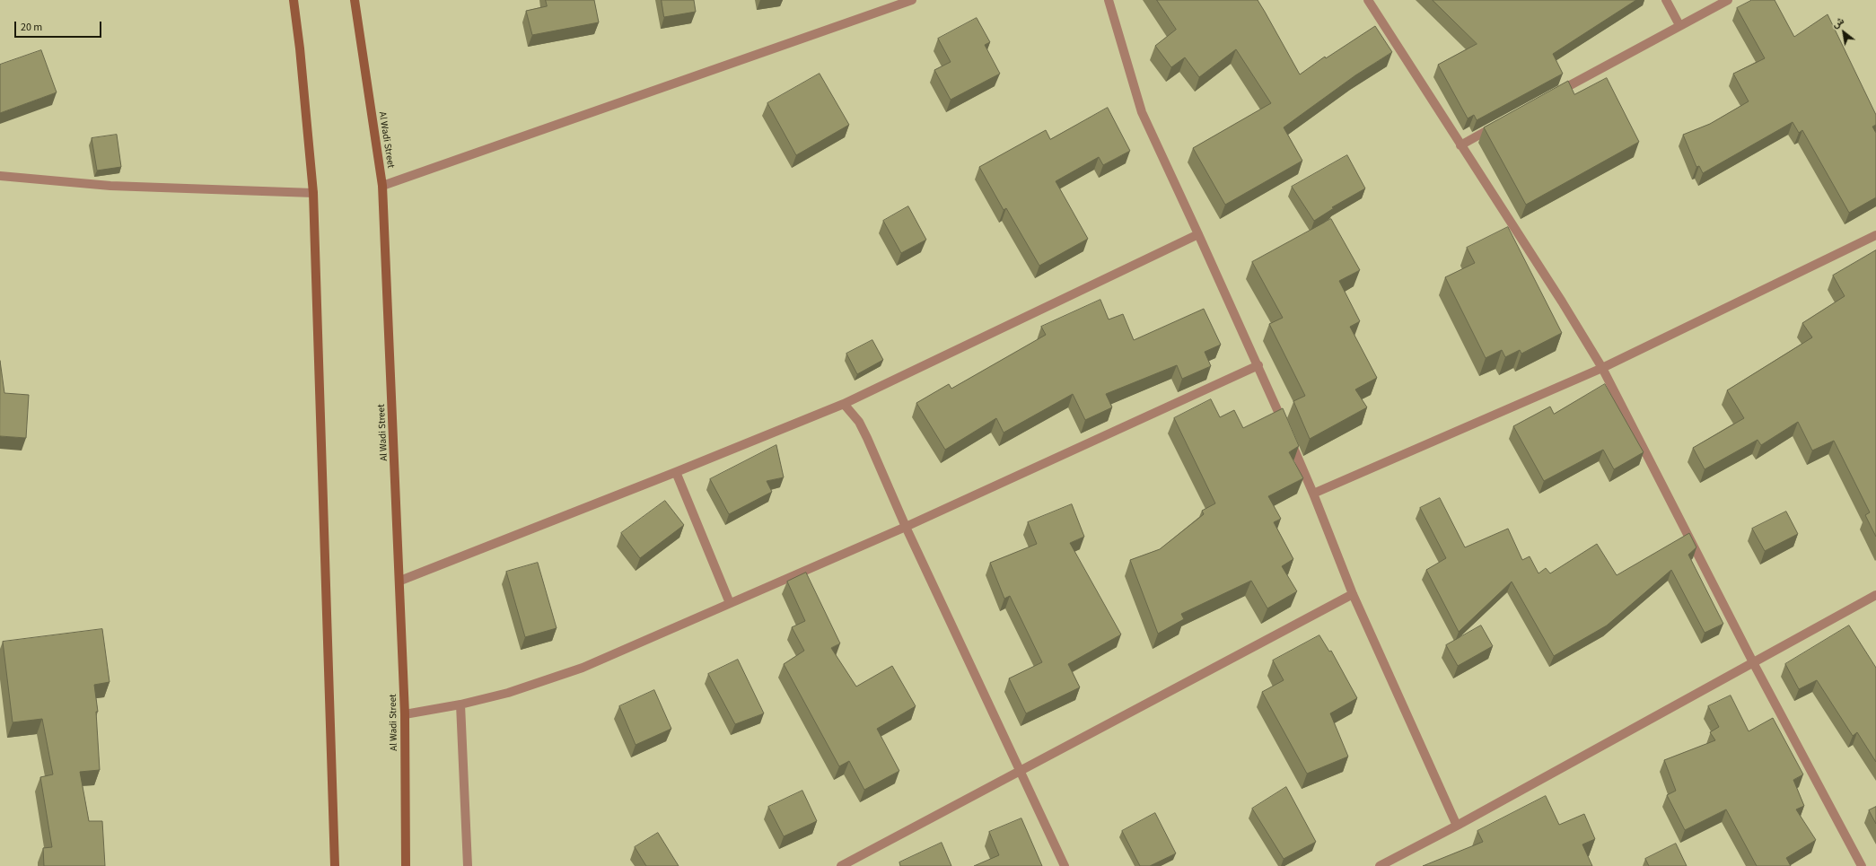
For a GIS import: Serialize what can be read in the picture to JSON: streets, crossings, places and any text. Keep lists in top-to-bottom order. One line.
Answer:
{"streets":{"main road":["Al Wadi Street"]},"scale_bar":"20 m","north":"top left"}
